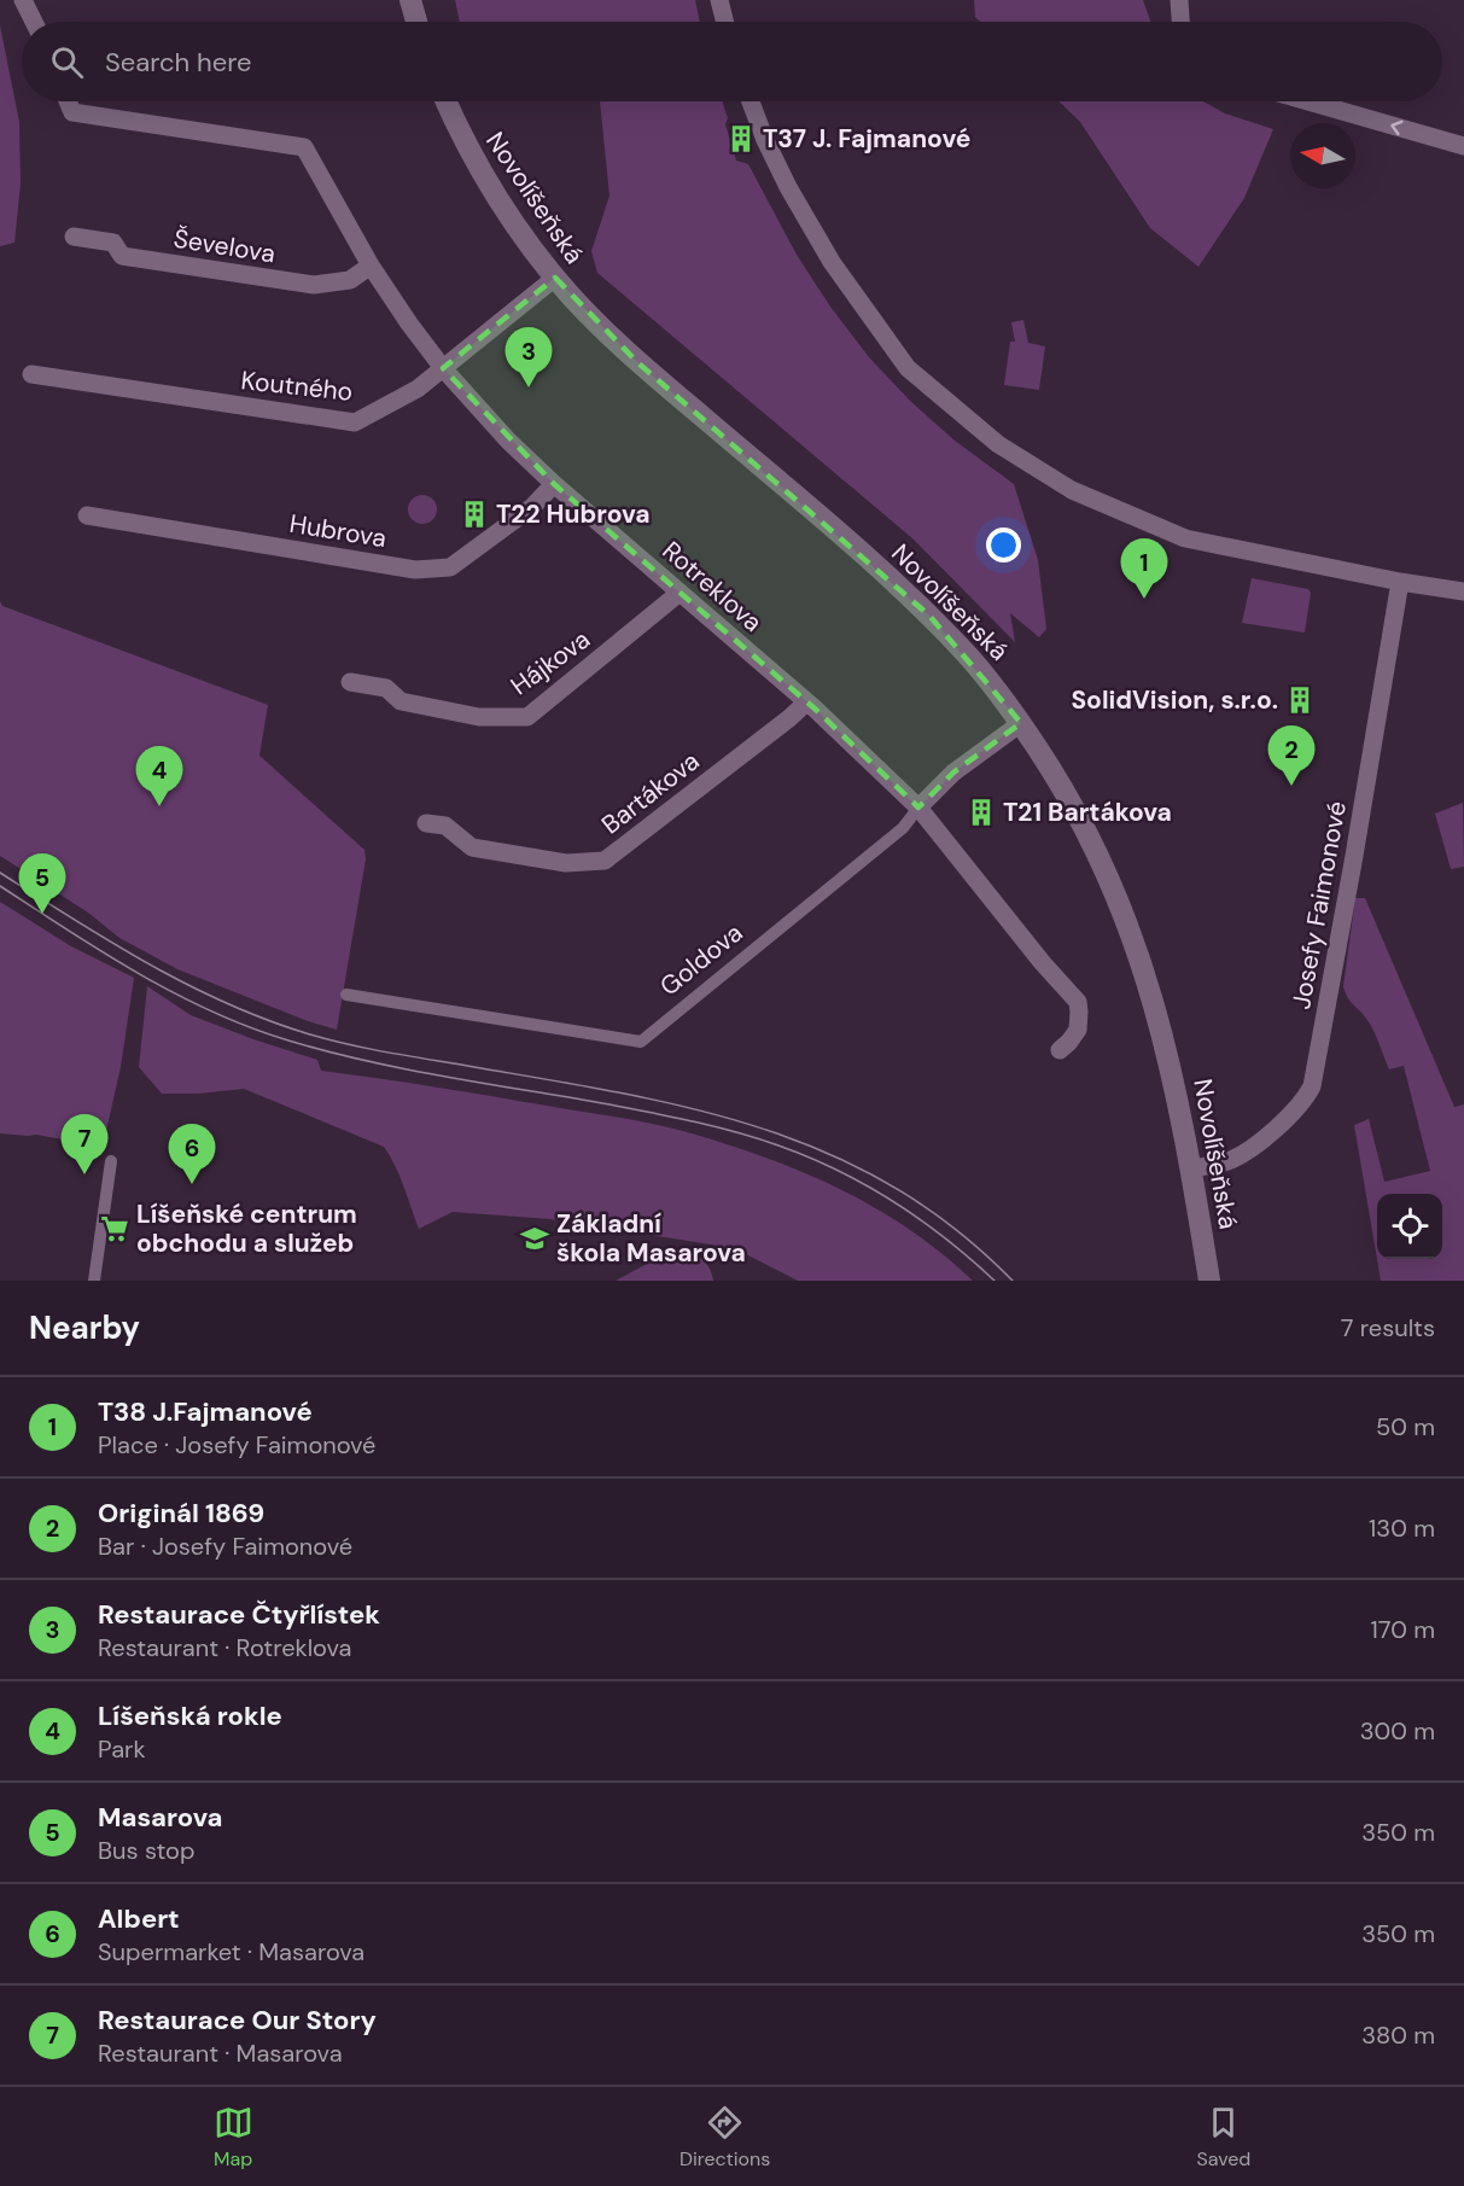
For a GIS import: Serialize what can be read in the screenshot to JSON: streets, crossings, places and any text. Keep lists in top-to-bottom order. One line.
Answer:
{"streets":{"street":["Novolíšeňská","Ševelova","Koutného","Hubrova","Rotreklova","Hájkova","Bartákova","Josefy Faimonové","Goldova"]},"crossings":[["Novolíšeňská","Koutného"],["Novolíšeňská","Josefy Faimonové"],["Novolíšeňská","Goldova"],["Ševelova","Rotreklova"],["Koutného","Rotreklova"],["Hubrova","Rotreklova"],["Rotreklova","Hájkova"],["Rotreklova","Bartákova"],["Rotreklova","Goldova"]],"places":{"building":["T37 J. Fajmanové","T22 Hubrova","SolidVision, s.r.o.","T21 Bartákova"],"supermarket":["Líšeňské centrum obchodu a služeb"],"school or university":["Základní škola Masarova"]},"north":"left","page":{"search":"Search here","pins":["3","1","2","4","5","7","6"],"heading":["Nearby","7 results"],"list":[{"mark":"1","name":"T38 J.Fajmanové","note":"Place · Josefy Faimonové","value":"50 m"},{"mark":"2","name":"Originál 1869","note":"Bar · Josefy Faimonové","value":"130 m"},{"mark":"3","name":"Restaurace Čtyřlístek","note":"Restaurant · Rotreklova","value":"170 m"},{"mark":"4","name":"Líšeňská rokle","note":"Park","value":"300 m"},{"mark":"5","name":"Masarova","note":"Bus stop","value":"350 m"},{"mark":"6","name":"Albert","note":"Supermarket · Masarova","value":"350 m"},{"mark":"7","name":"Restaurace Our Story","note":"Restaurant · Masarova","value":"380 m"}],"nav":["Map","Directions","Saved"]}}
